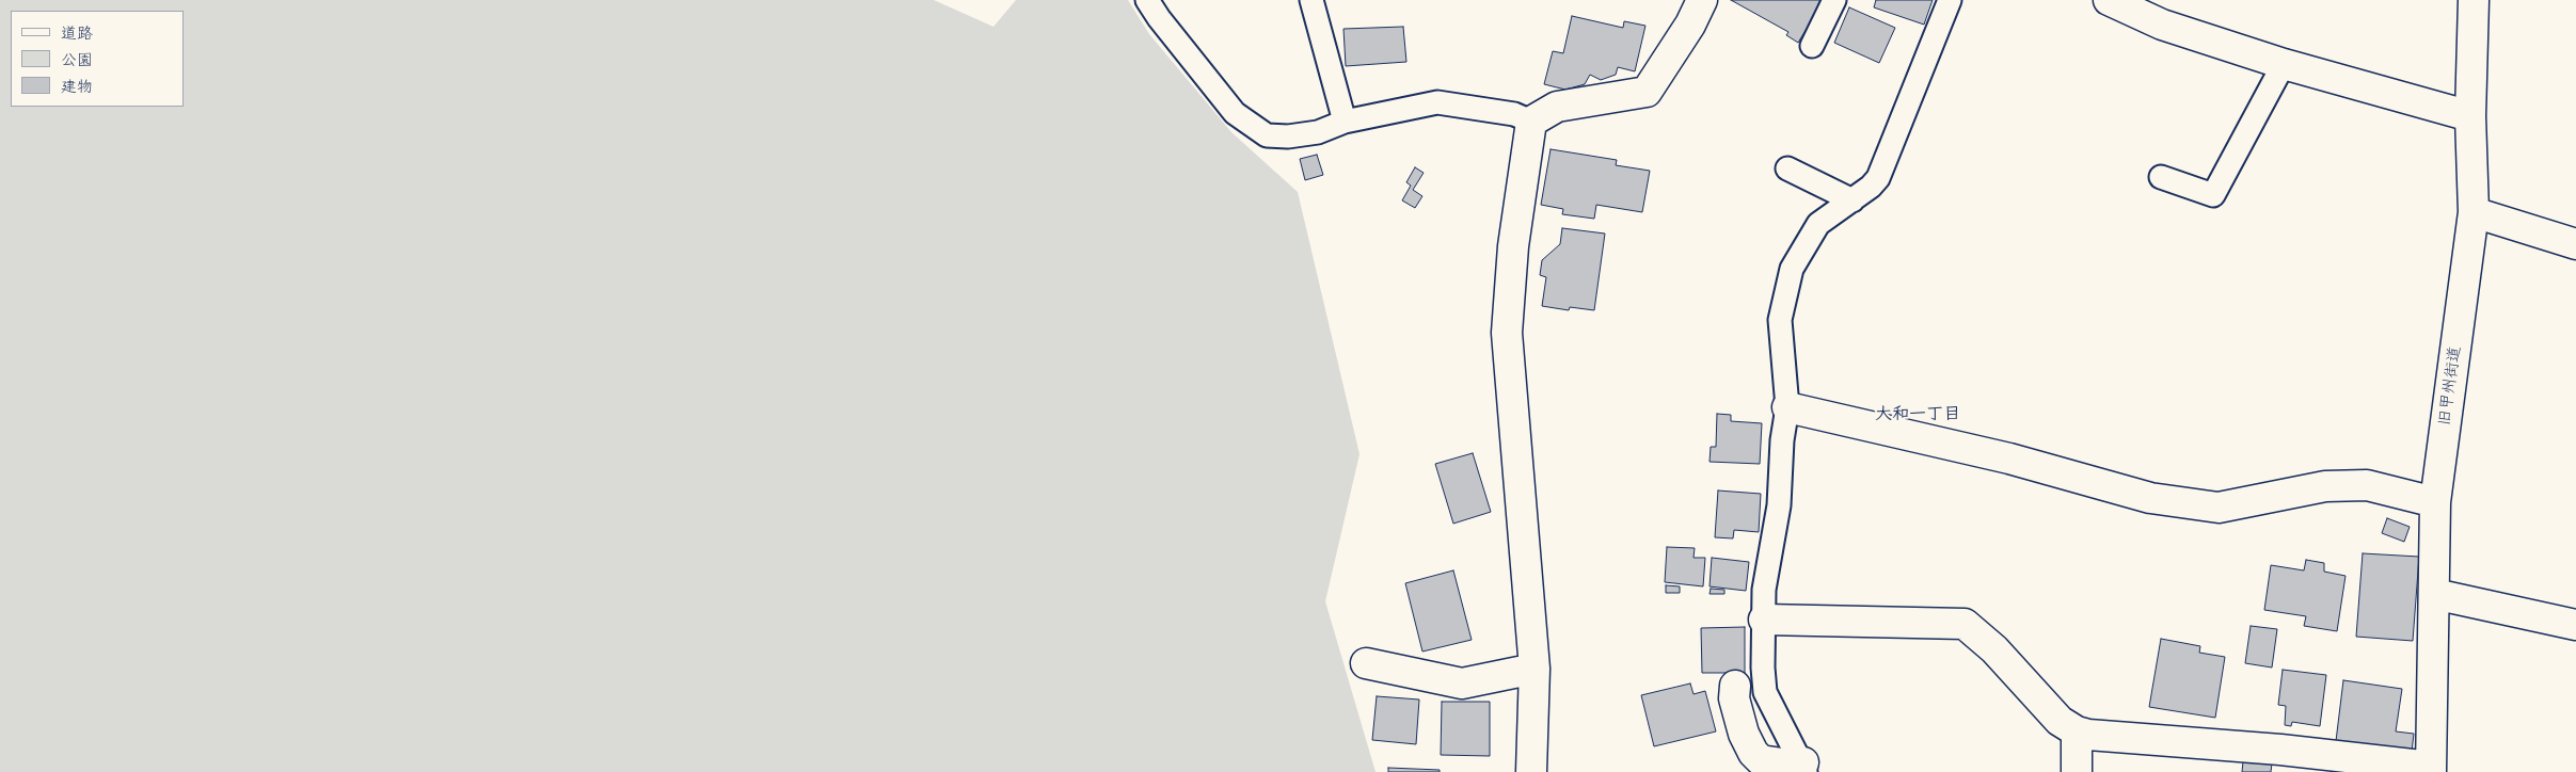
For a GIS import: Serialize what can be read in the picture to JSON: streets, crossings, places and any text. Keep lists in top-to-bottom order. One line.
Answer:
{"streets":{"street":["旧甲州街道"]},"districts":["大和一丁目"],"legend":["道路","公園","建物"]}
